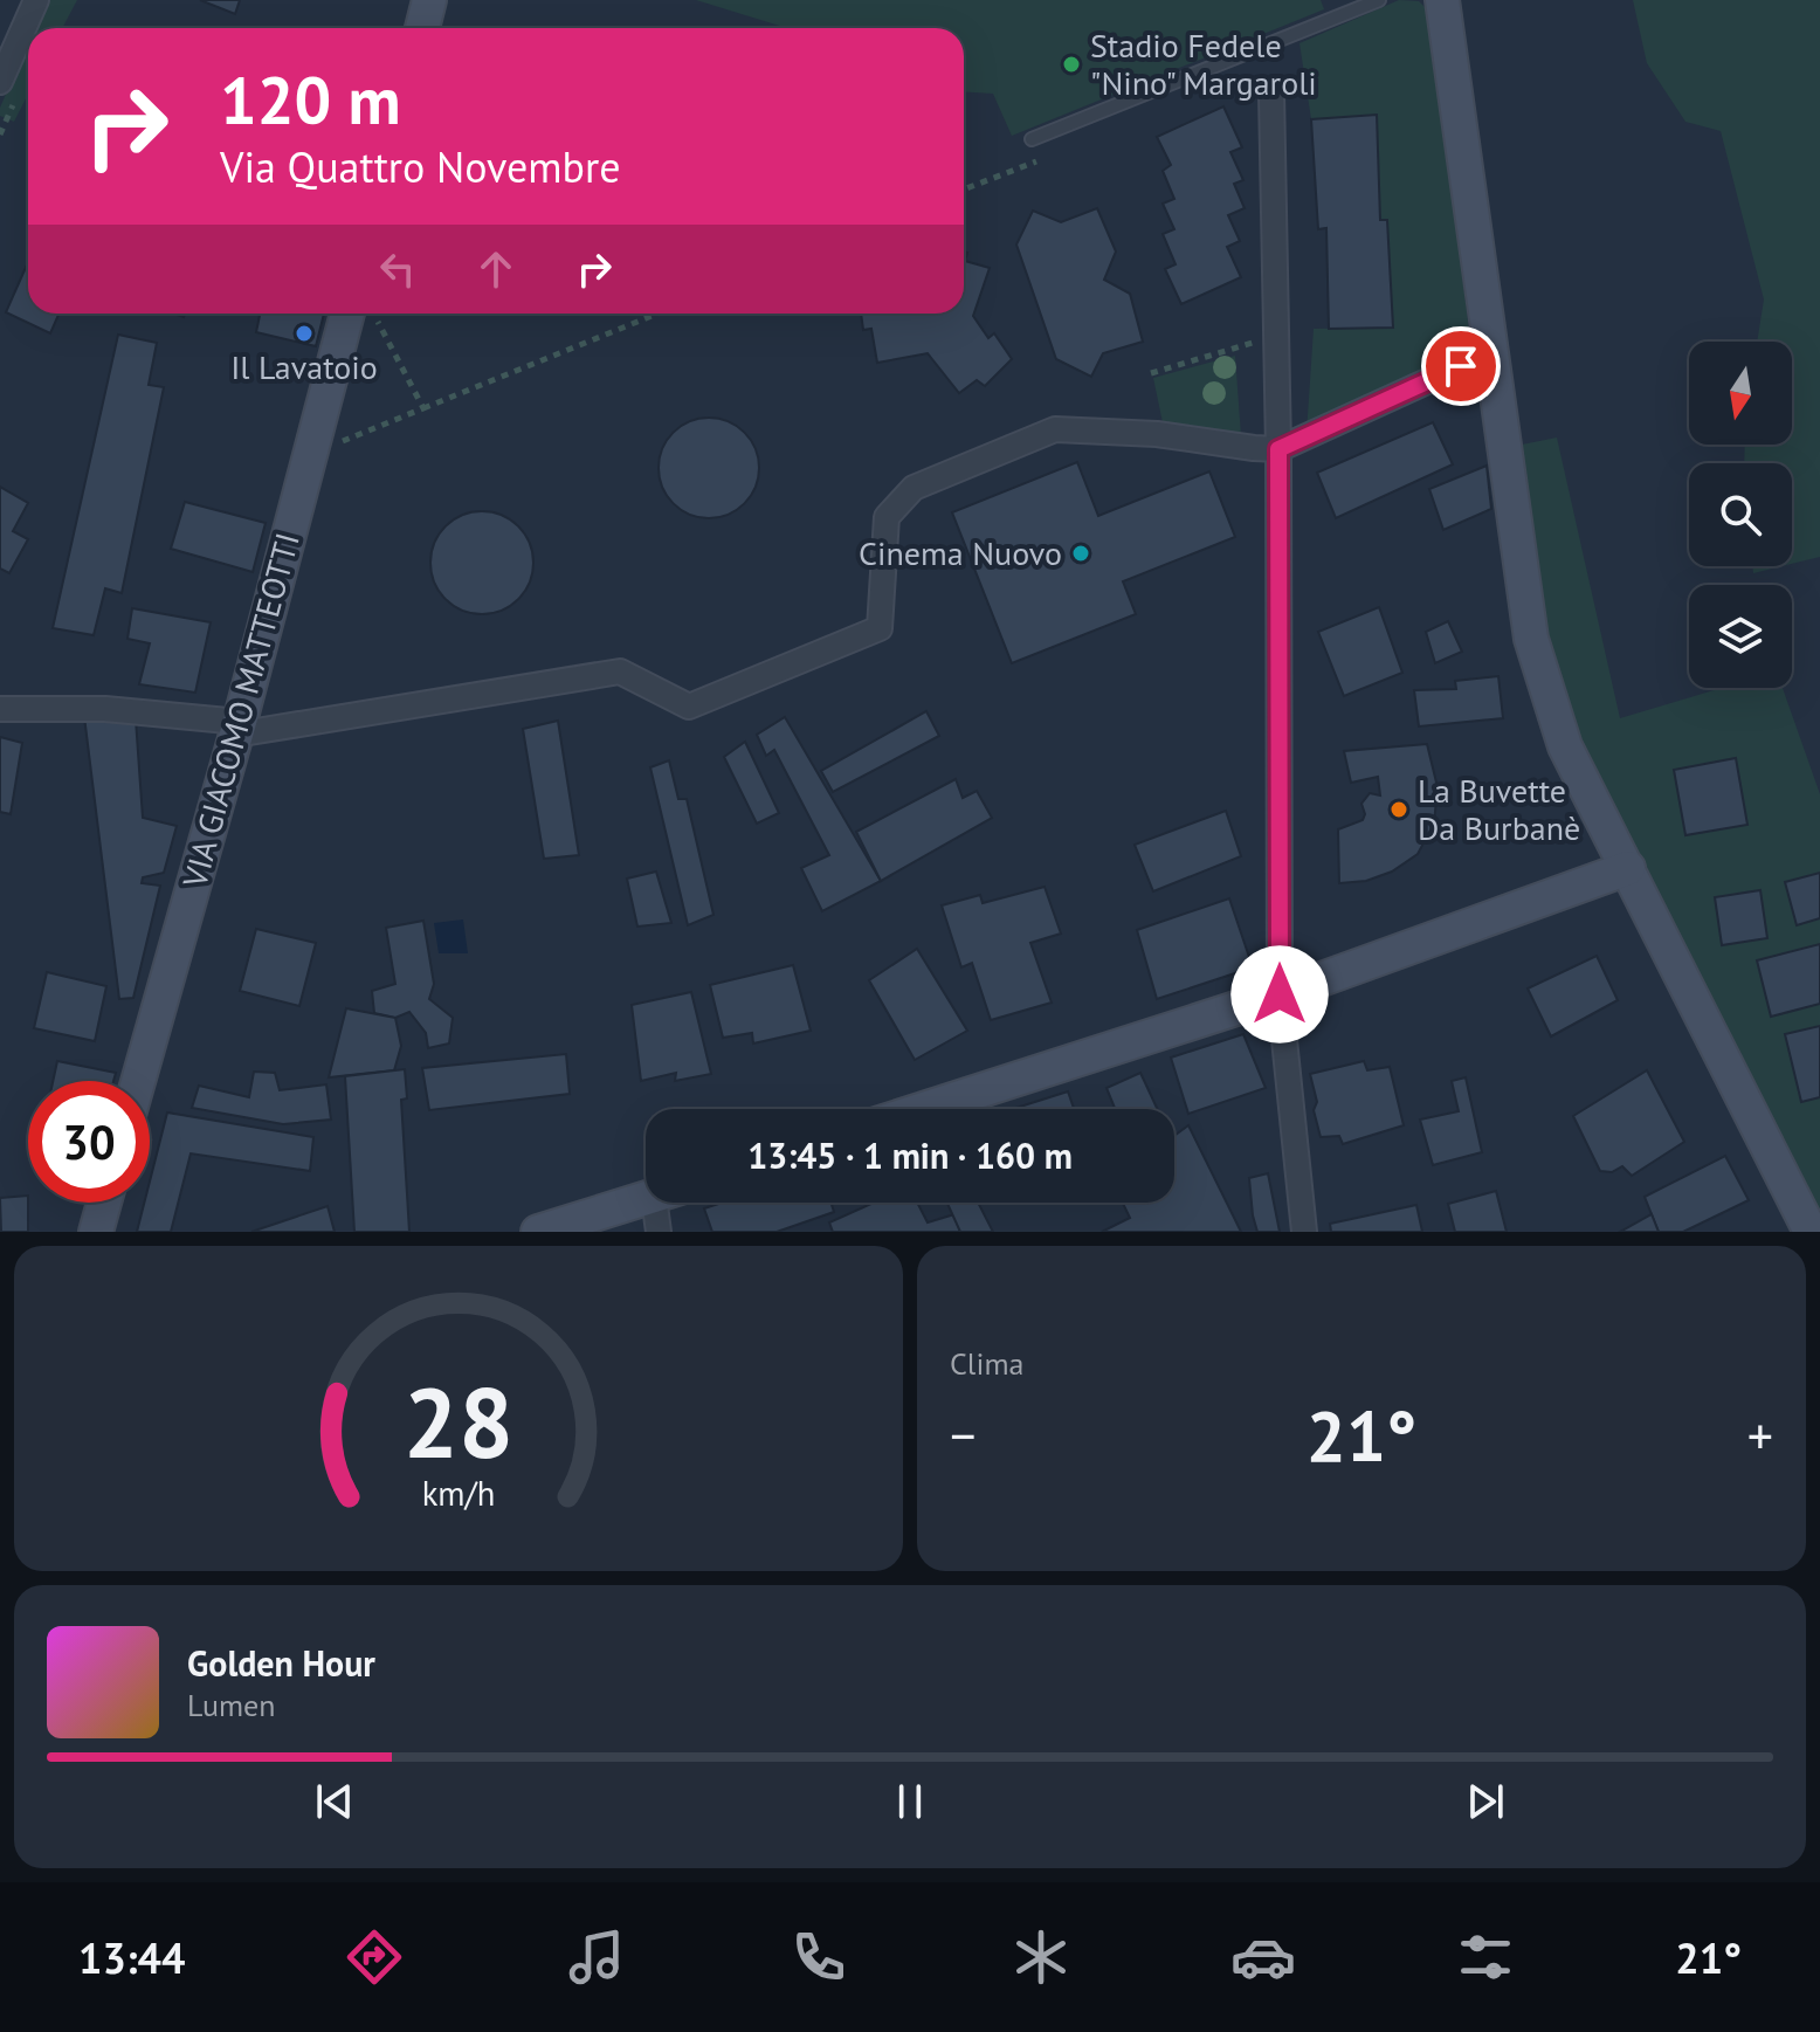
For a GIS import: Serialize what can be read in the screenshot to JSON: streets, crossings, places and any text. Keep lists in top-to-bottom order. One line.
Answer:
{"streets":{"street":["VIA GIACOMO MATTEOTTI"]},"places":["Stadio Fedele \"Nino\" Margaroli","Il Lavatoio","Cinema Nuovo","La Buvette Da Burbanè"],"north":"bottom","page":{"turn":["120 m","Via Quattro Novembre"],"limit":"30","trip":"13:45 · 1 min · 160 m","tile":"Clima","heat":["−","21°","+"],"song":["Golden Hour","Lumen"],"tabs":["13:44","21°"],"gauge":["28","km/h"]}}
